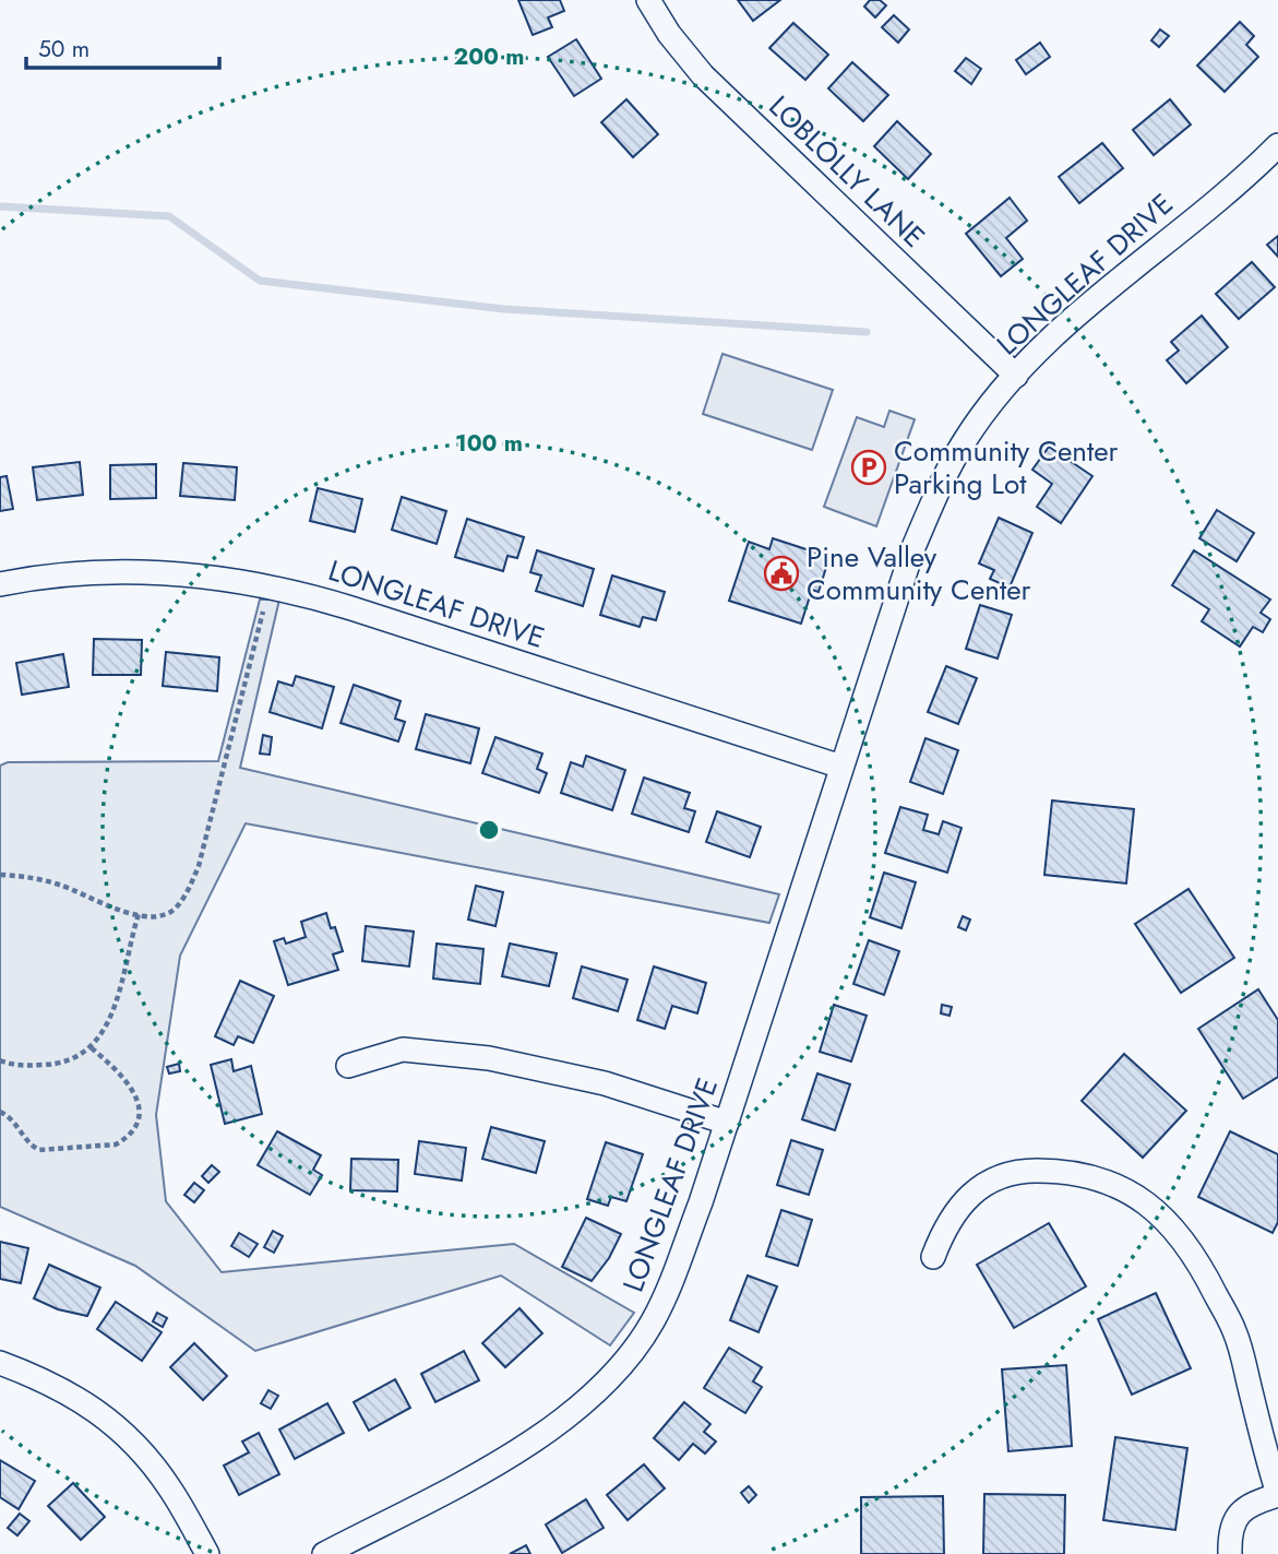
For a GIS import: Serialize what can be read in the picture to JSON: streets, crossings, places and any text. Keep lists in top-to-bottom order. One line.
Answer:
{"streets":{"street":["LOBLOLLY LANE","LONGLEAF DRIVE"]},"crossings":[["LOBLOLLY LANE","LONGLEAF DRIVE"]],"places":{"parking":["Community Center Parking Lot"],"public building":["Pine Valley Community Center"]},"scale_bar":"50 m","rings":["200 m","100 m"]}
